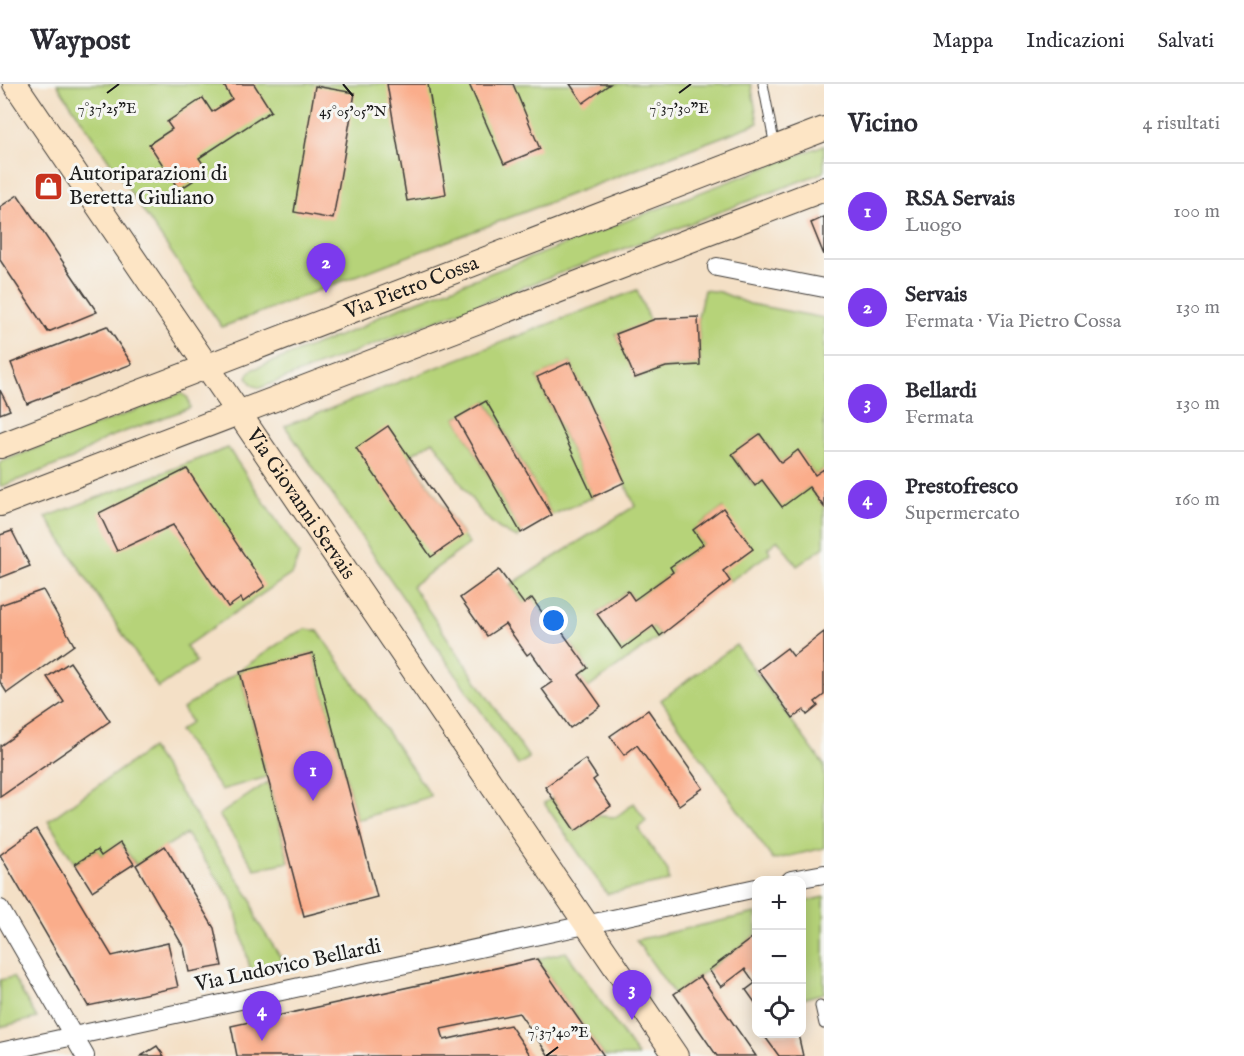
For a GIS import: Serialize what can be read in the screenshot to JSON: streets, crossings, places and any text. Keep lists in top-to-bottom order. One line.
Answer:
{"streets":{"main road":["Via Pietro Cossa","Via Giovanni Servais"],"street":["Via Ludovico Bellardi"]},"crossings":[["Via Pietro Cossa","Via Giovanni Servais"],["Via Giovanni Servais","Via Ludovico Bellardi"]],"places":{"shop":["Autoriparazioni di Beretta Giuliano"]},"page":{"header":"Waypost","nav":["Mappa","Indicazioni","Salvati"],"heading":["Vicino","4 risultati"],"list":[{"mark":"1","name":"RSA Servais","note":"Luogo","value":"100 m"},{"mark":"2","name":"Servais","note":"Fermata · Via Pietro Cossa","value":"130 m"},{"mark":"3","name":"Bellardi","note":"Fermata","value":"130 m"},{"mark":"4","name":"Prestofresco","note":"Supermercato","value":"160 m"}],"pins":["2","1","3","4"],"map_buttons":["+","−"]},"coordinates":["7°37'25\"E","7°37'30\"E","45°05'05\"N","7°37'40\"E"]}
